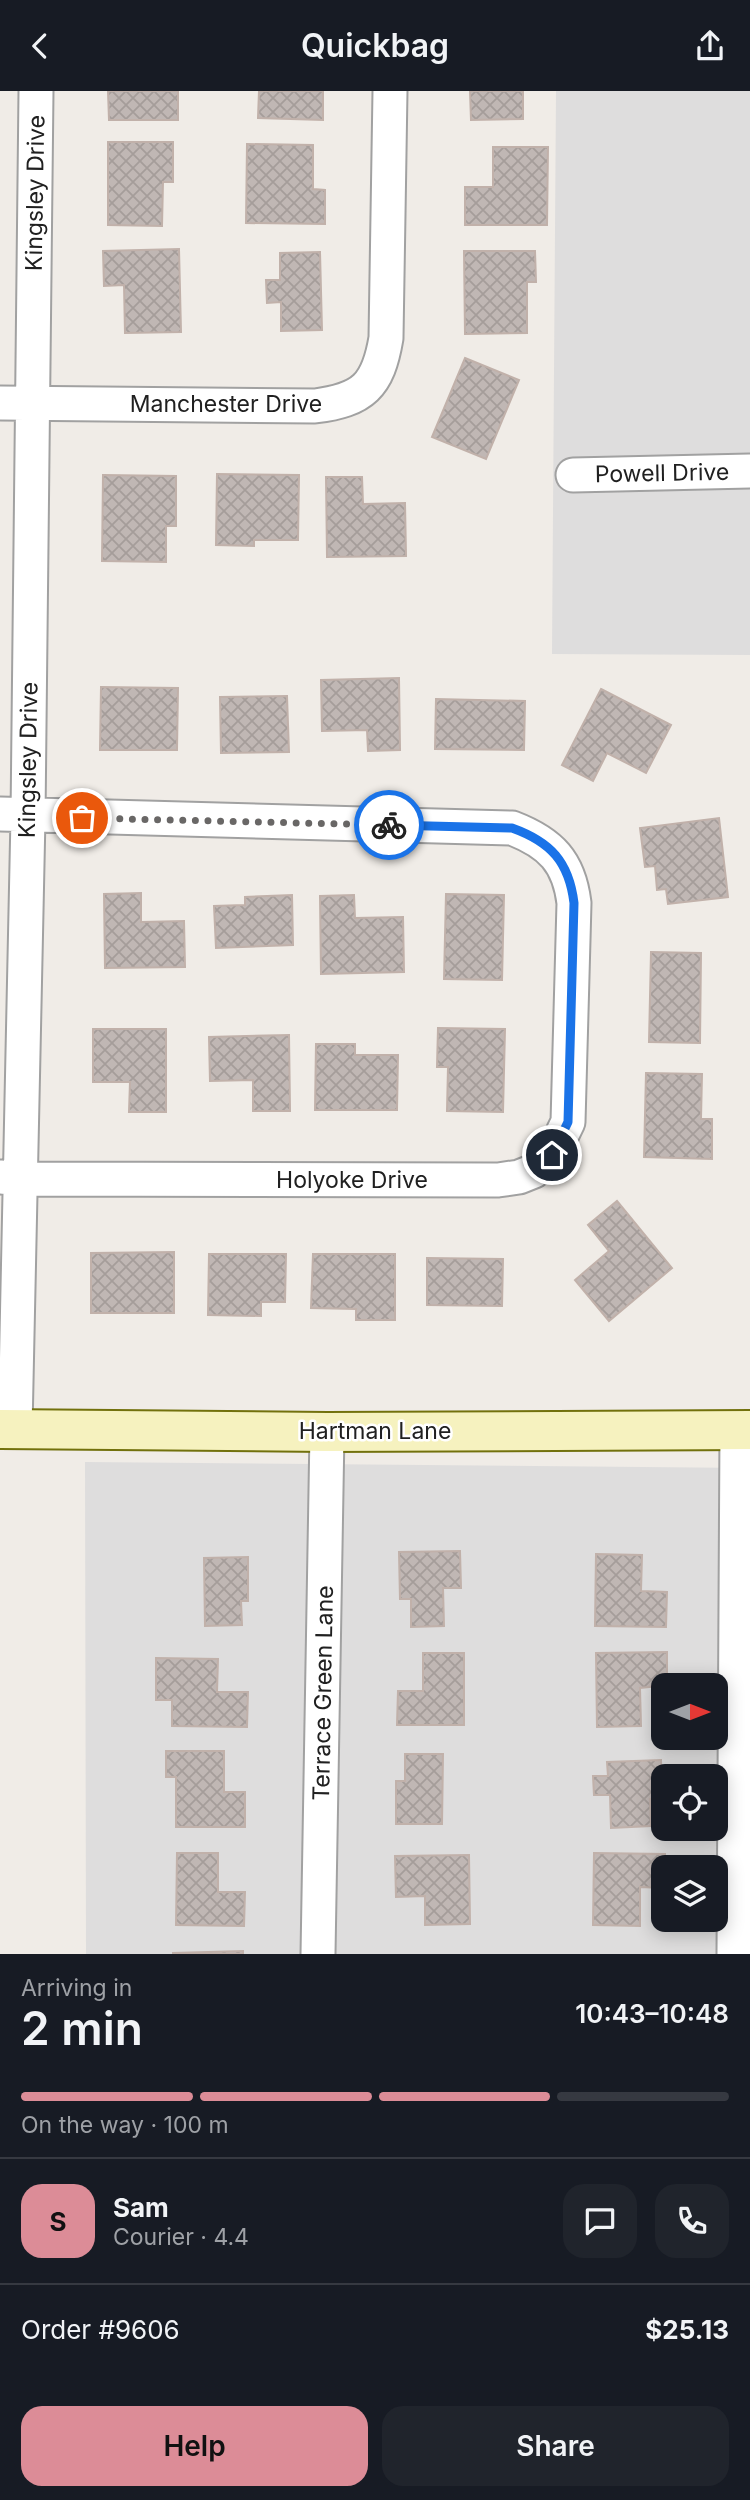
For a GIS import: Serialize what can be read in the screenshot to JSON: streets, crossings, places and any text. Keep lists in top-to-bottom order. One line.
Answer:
{"streets":{"street":["Kingsley Drive","Manchester Drive","Powell Drive","Holyoke Drive","Hartman Lane","Terrace Green Lane"]},"crossings":[["Kingsley Drive","Manchester Drive"],["Kingsley Drive","Holyoke Drive"],["Kingsley Drive","Hartman Lane"],["Hartman Lane","Terrace Green Lane"]],"north":"right","page":{"header":"Quickbag","heading":["2 min","Arriving in","10:43–10:48"],"panel":["Sam","Courier · 4.4","Order #9606","$25.13"],"bar":"On the way · 100 m","round":"S","buttons":["Help","Share"]}}
